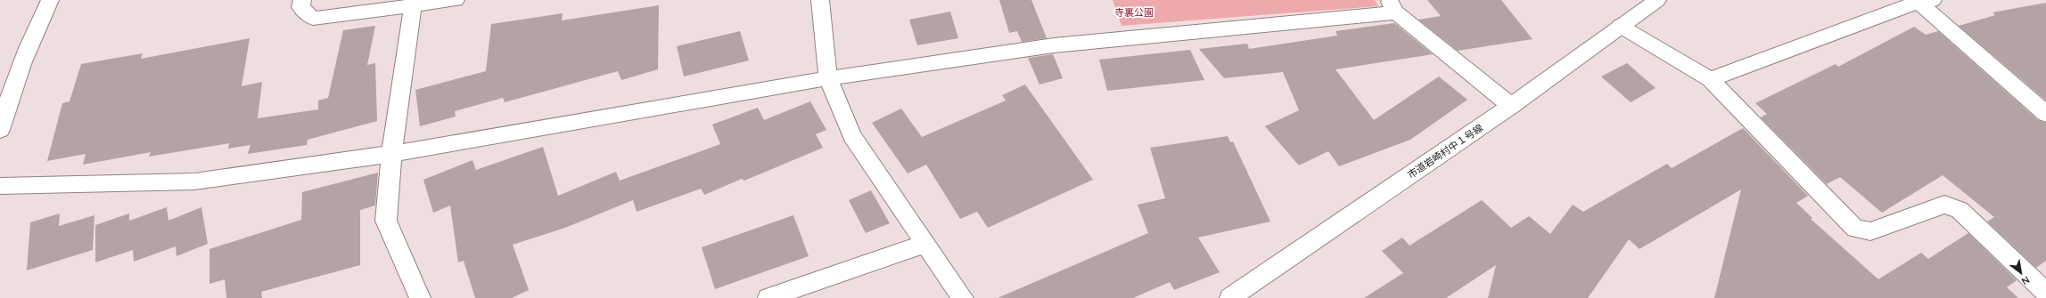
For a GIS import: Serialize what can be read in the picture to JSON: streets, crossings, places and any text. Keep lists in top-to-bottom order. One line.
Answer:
{"streets":{"street":["市道岩崎村中１号線"]},"parks":["寺裏公園"],"north":"bottom right"}
